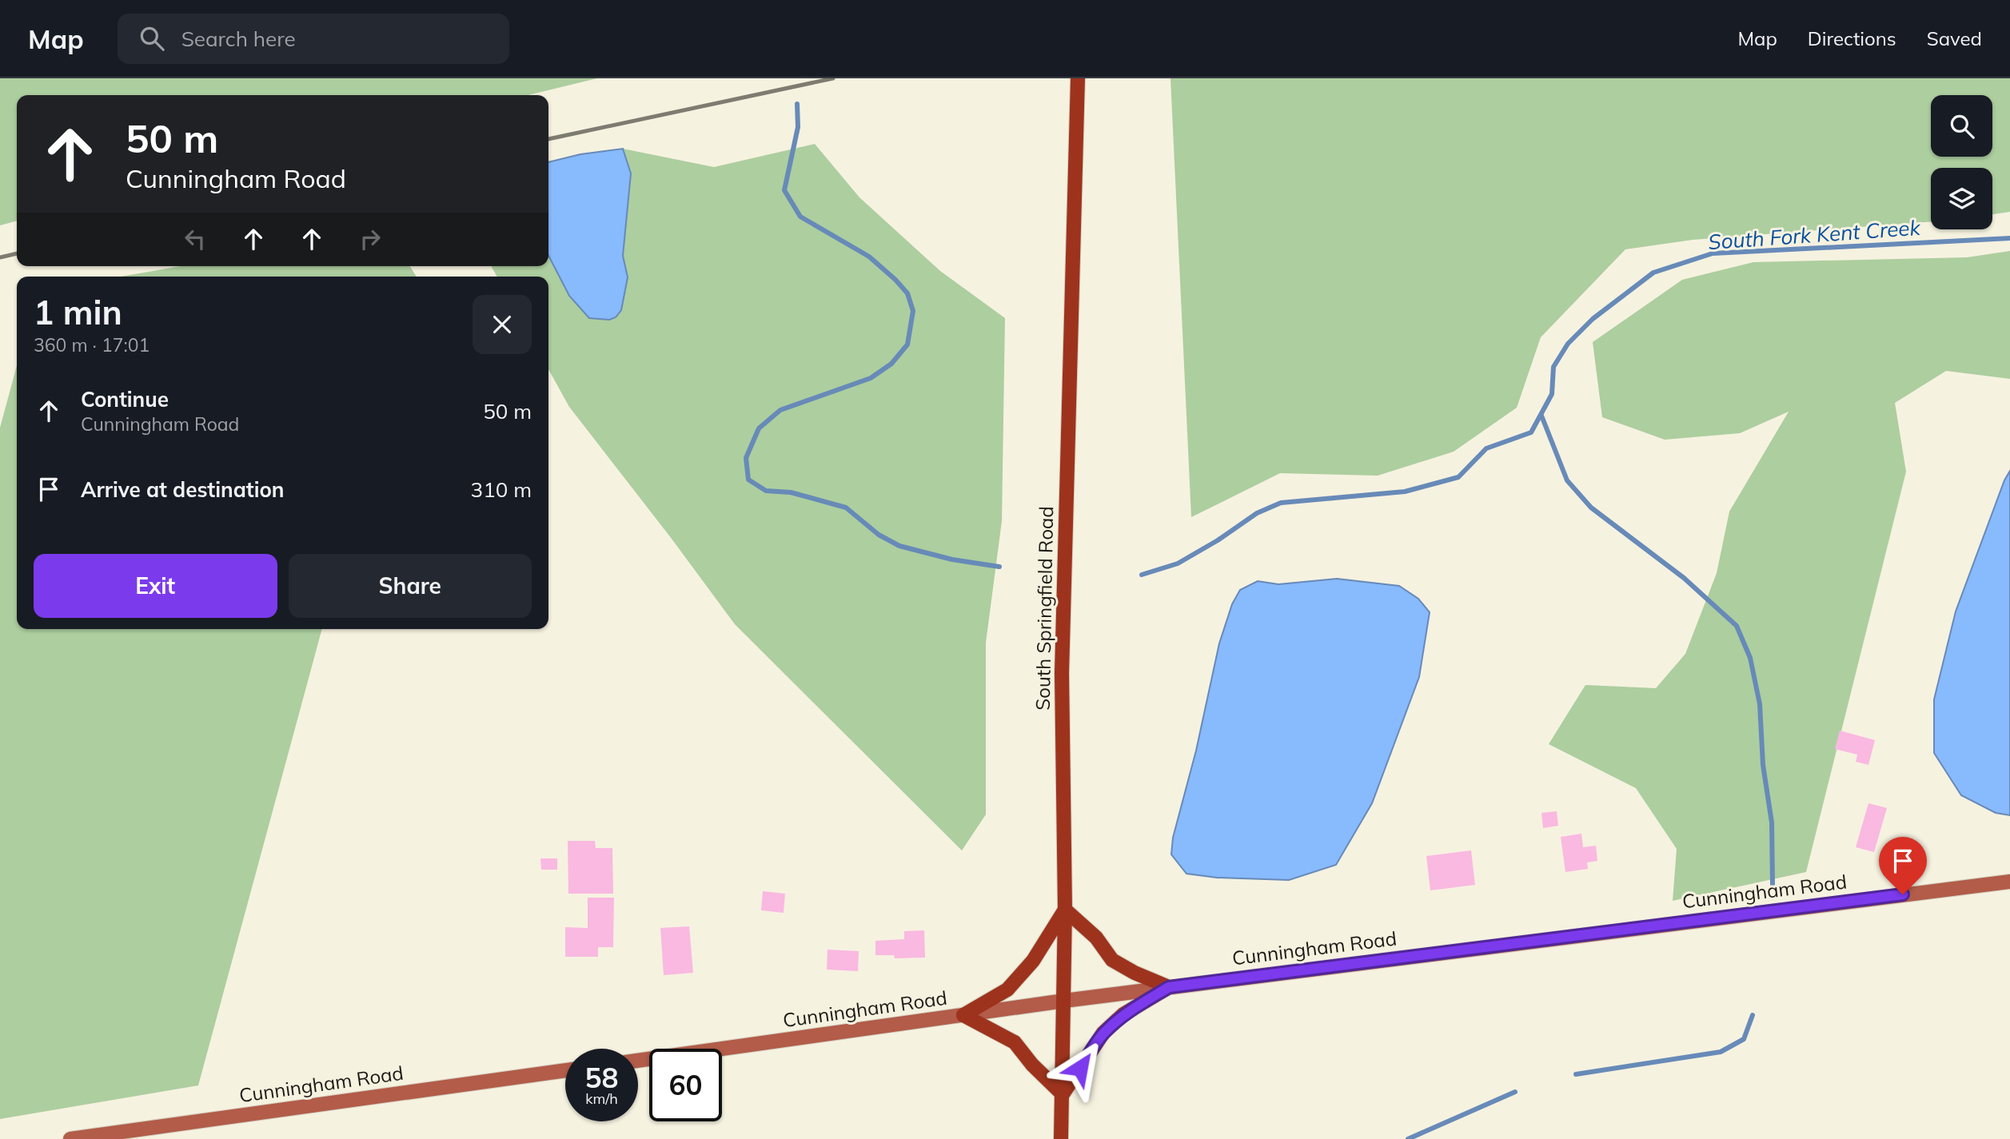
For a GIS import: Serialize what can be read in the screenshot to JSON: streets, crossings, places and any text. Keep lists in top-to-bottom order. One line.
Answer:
{"streets":{"main road":["South Springfield Road","Cunningham Road"]},"crossings":[["South Springfield Road","Cunningham Road"]],"water":["South Fork Kent Creek"],"page":{"header":"Map","search":"Search here","nav":["Map","Directions","Saved"],"turn":["50 m","Cunningham Road"],"heading":["1 min","360 m · 17:01"],"list":[{"name":"Continue","note":"Cunningham Road","value":"50 m"},{"name":"Arrive at destination","value":"310 m"}],"buttons":["Exit","Share"],"speed":"58 km/h","limit":"60"}}
